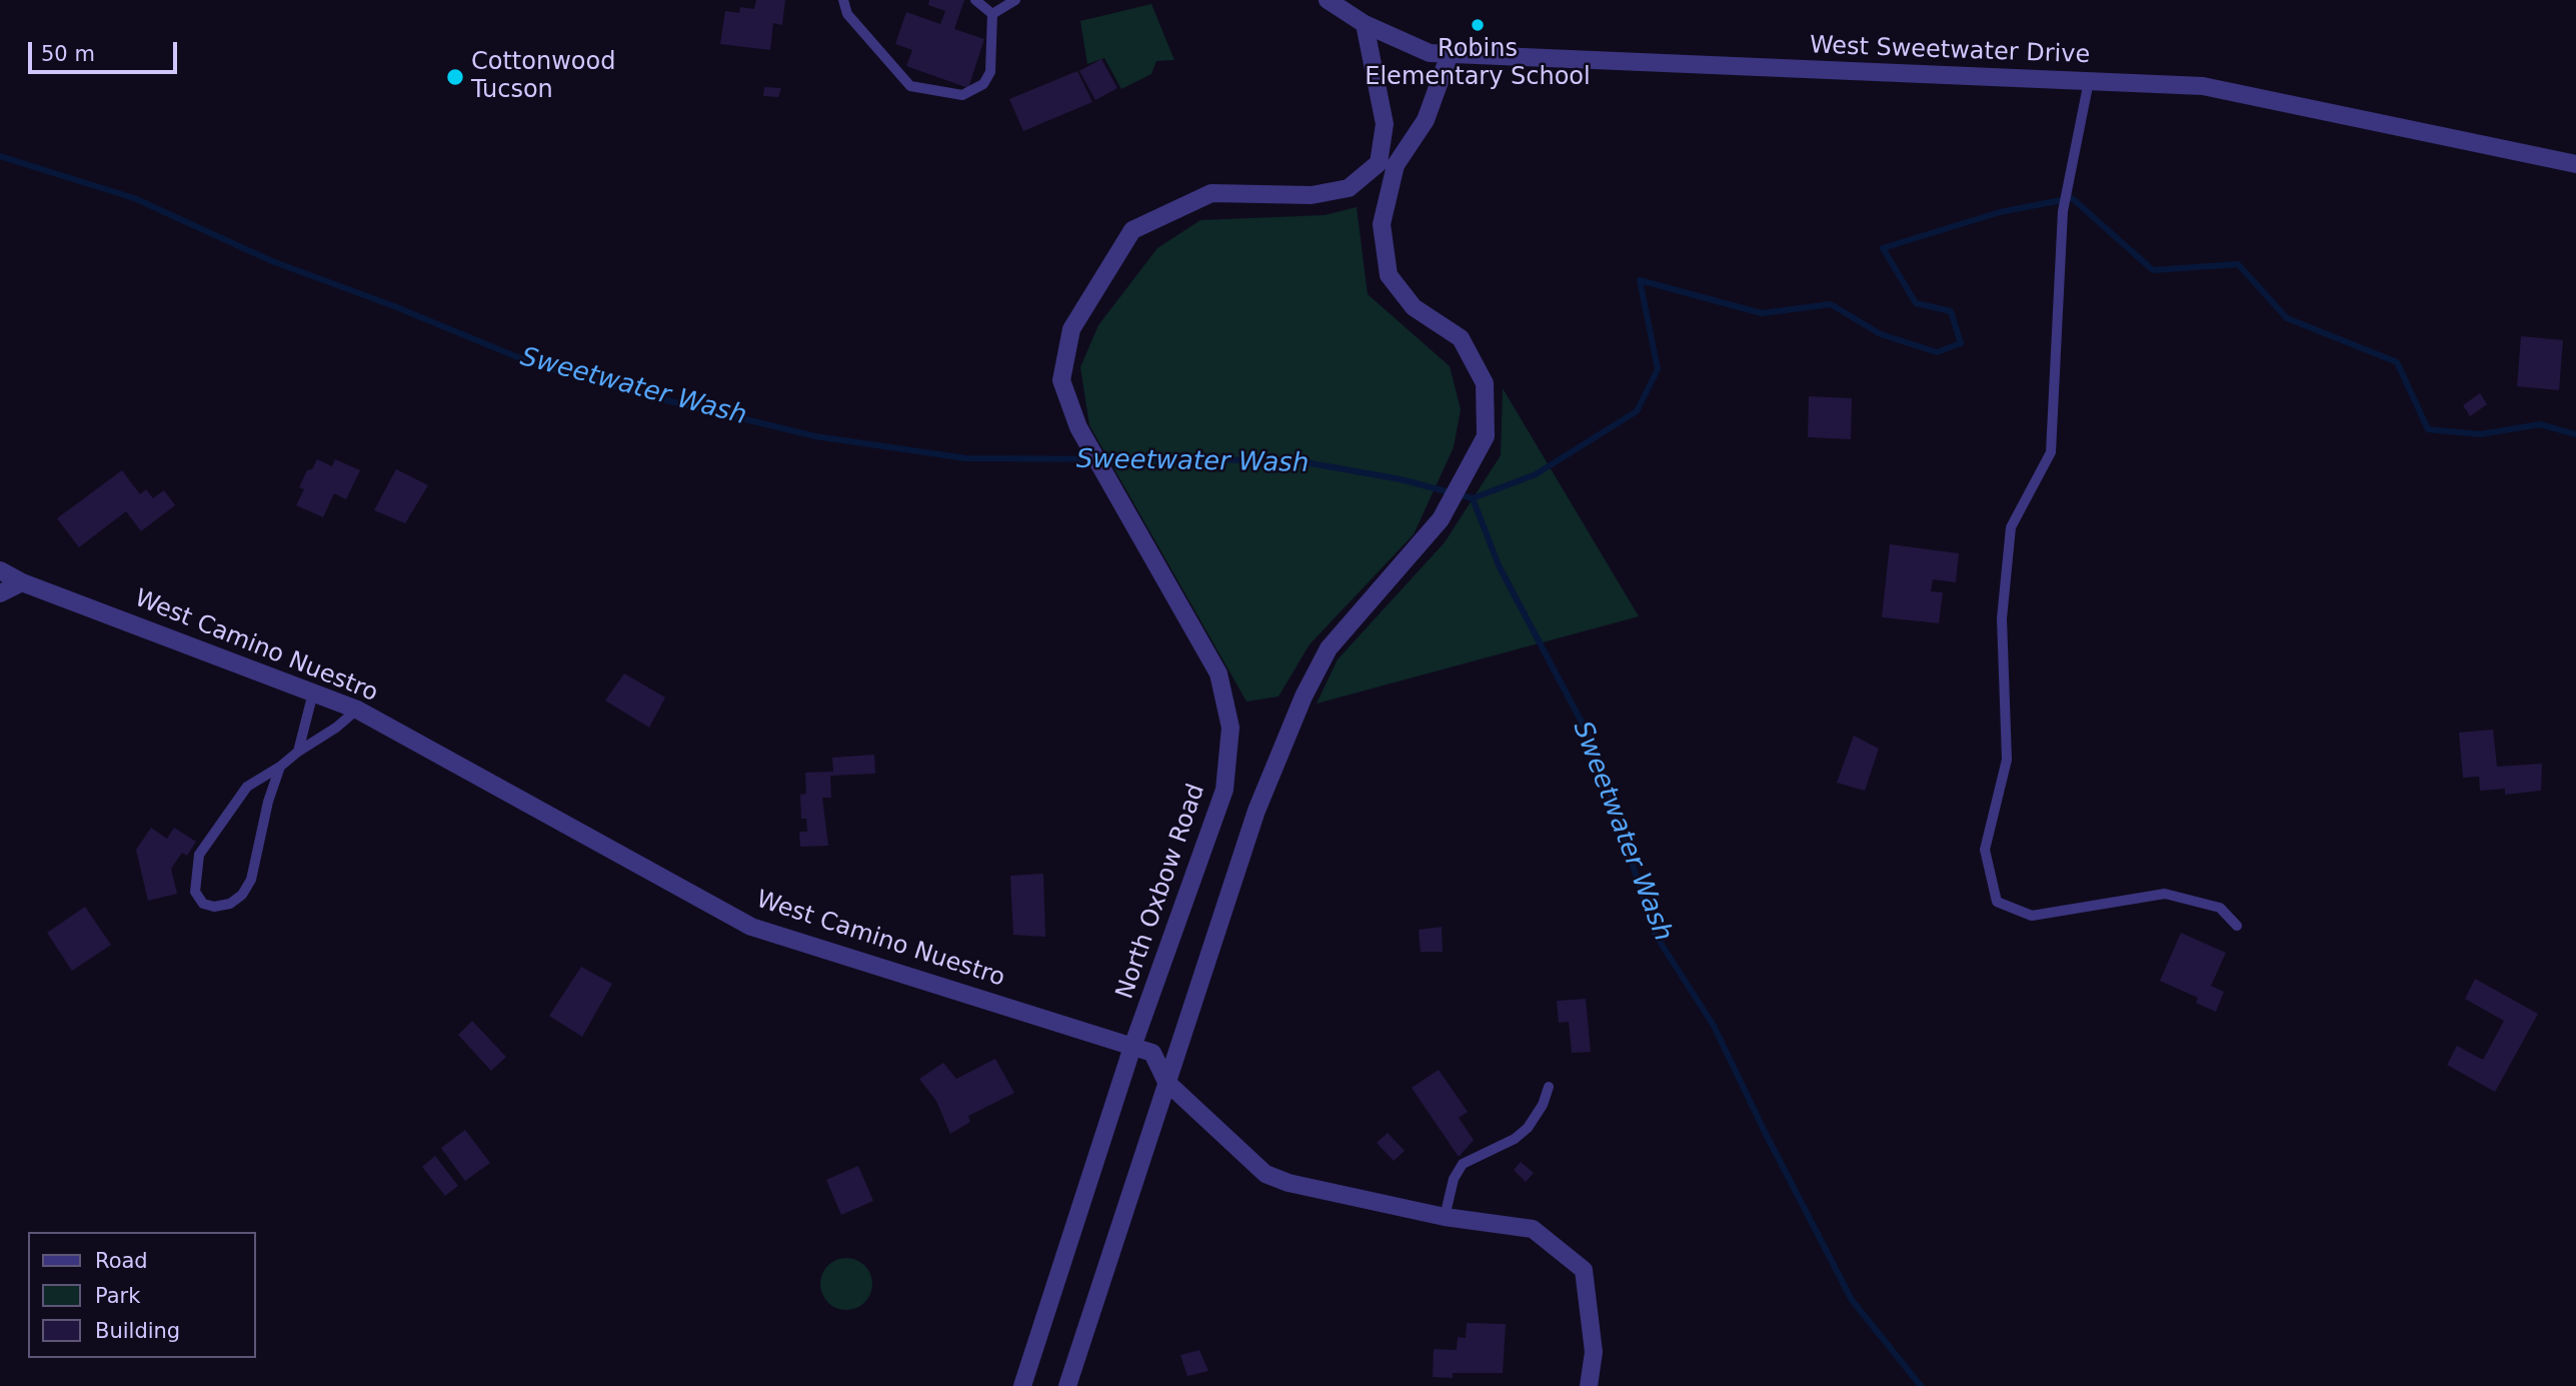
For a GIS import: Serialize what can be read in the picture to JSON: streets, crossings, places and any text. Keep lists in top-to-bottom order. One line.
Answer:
{"streets":{"street":["West Sweetwater Drive","West Camino Nuestro","North Oxbow Road"]},"crossings":[["West Sweetwater Drive","North Oxbow Road"],["West Camino Nuestro","North Oxbow Road"]],"water":["Sweetwater Wash"],"places":["Robins Elementary School","Cottonwood Tucson"],"legend":["Road","Park","Building"],"scale_bar":"50 m"}
